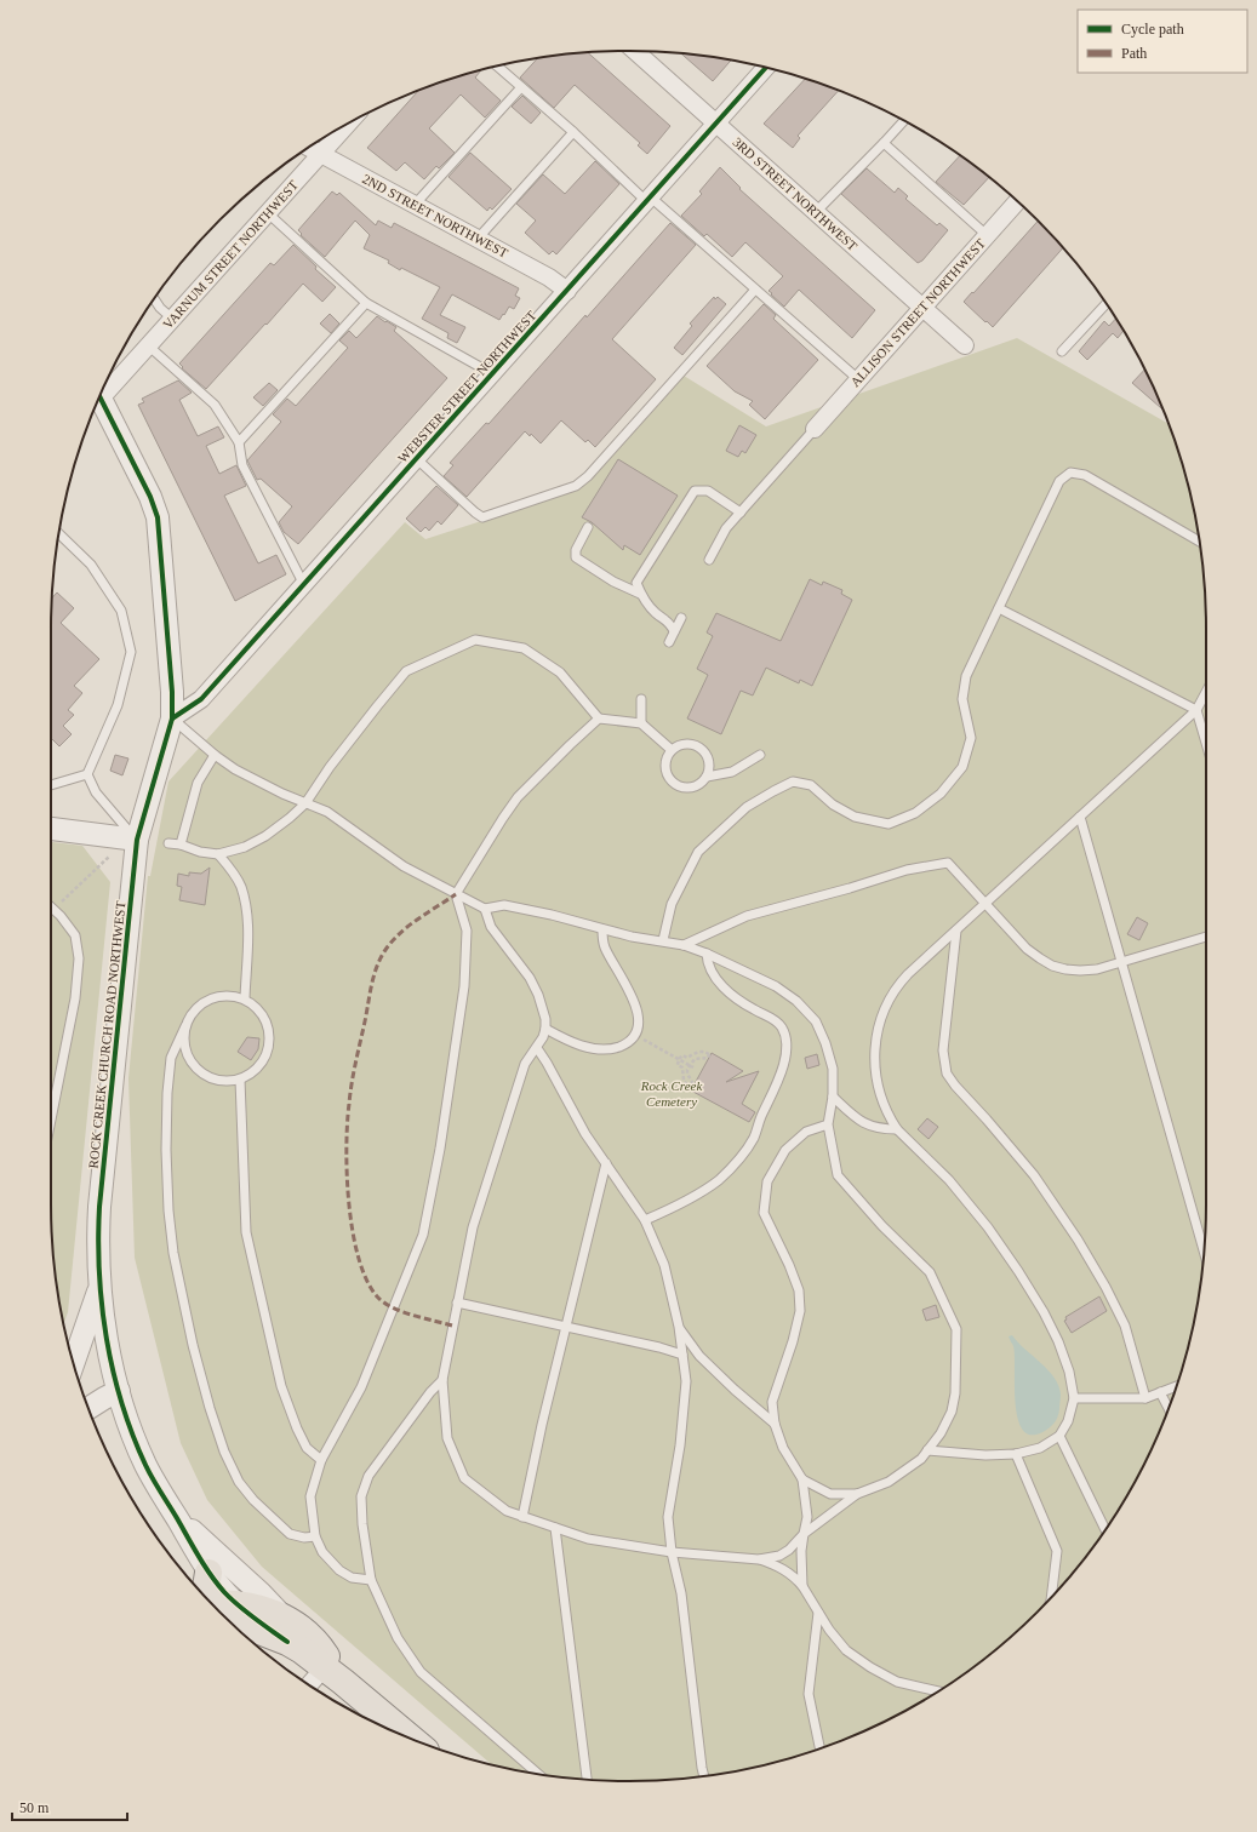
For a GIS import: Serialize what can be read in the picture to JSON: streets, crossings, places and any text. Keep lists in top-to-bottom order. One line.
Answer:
{"streets":{"street":["3RD STREET NORTHWEST","2ND STREET NORTHWEST","VARNUM STREET NORTHWEST","ALLISON STREET NORTHWEST","WEBSTER STREET NORTHWEST","ROCK CREEK CHURCH ROAD NORTHWEST"]},"crossings":[["3RD STREET NORTHWEST","ALLISON STREET NORTHWEST"],["3RD STREET NORTHWEST","WEBSTER STREET NORTHWEST"],["2ND STREET NORTHWEST","VARNUM STREET NORTHWEST"],["2ND STREET NORTHWEST","WEBSTER STREET NORTHWEST"],["WEBSTER STREET NORTHWEST","ROCK CREEK CHURCH ROAD NORTHWEST"]],"parks":["Rock Creek Cemetery"],"legend":["Cycle path","Path"],"scale_bar":"50 m"}
